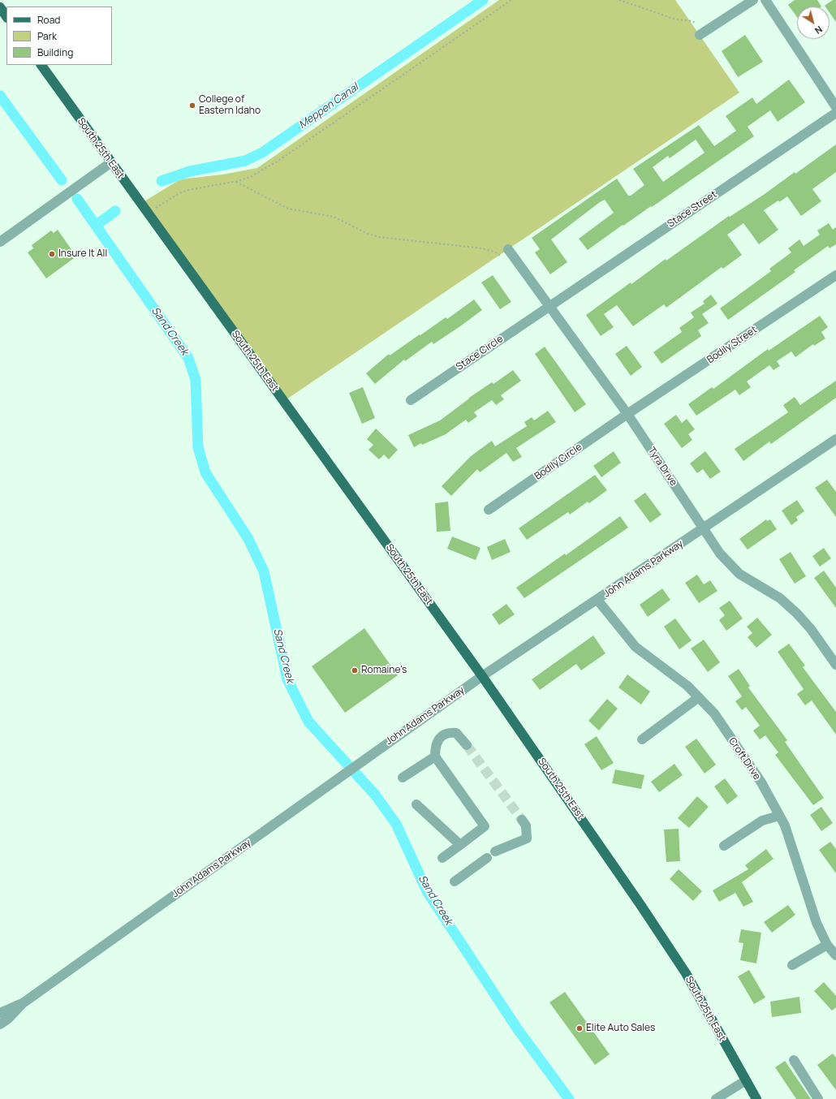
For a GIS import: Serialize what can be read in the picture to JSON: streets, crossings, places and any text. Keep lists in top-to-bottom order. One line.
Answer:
{"streets":{"main road":["South 25th East"],"street":["Stace Street","Bodily Street","Stace Circle","Bodily Circle","Tyra Drive","John Adams Parkway","Croft Drive"]},"crossings":[["South 25th East","John Adams Parkway"],["Stace Street","Stace Circle"],["Stace Street","Tyra Drive"],["Bodily Street","Bodily Circle"],["Bodily Street","Tyra Drive"],["Stace Circle","Tyra Drive"],["Bodily Circle","Tyra Drive"],["Tyra Drive","John Adams Parkway"],["John Adams Parkway","Croft Drive"]],"water":["Meppen Canal","Sand Creek"],"places":["College of Eastern Idaho","Insure It All","Romaine's","Elite Auto Sales"],"legend":["Road","Park","Building"],"north":"bottom right"}
